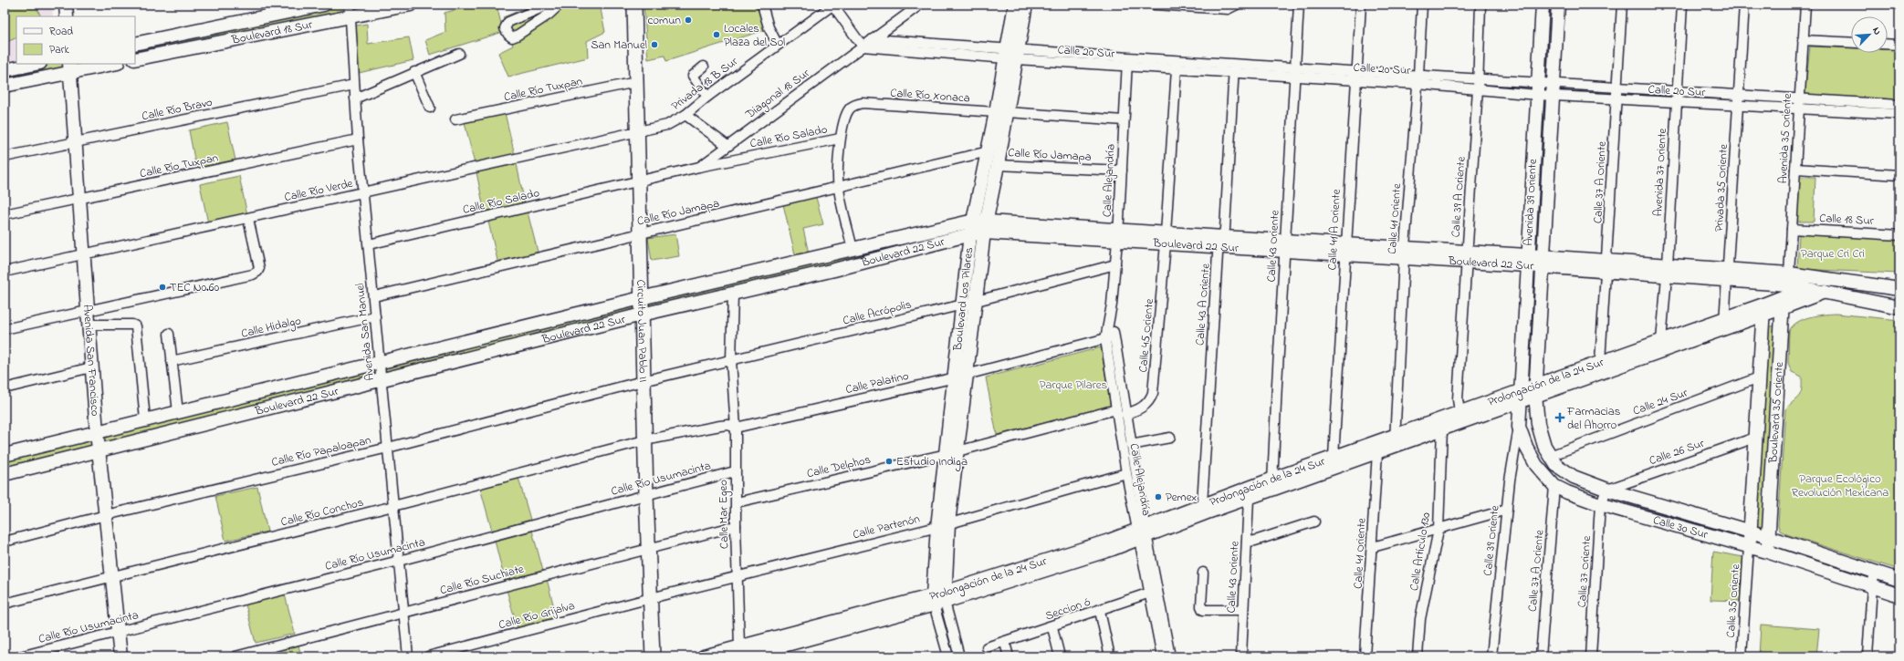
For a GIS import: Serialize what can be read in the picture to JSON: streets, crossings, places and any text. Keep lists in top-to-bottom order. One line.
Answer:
{"streets":{"main road":["Circuito Juan Pablo II"],"street":["Boulevard 18 Sur","Calle 20 Sur","Privada 18 B Sur","Calle Río Tuxpan","Diagonal 18 Sur","Calle Río Xonaca","Calle Río Bravo","Calle Río Salado","Avenida 35 Oriente","Calle Río Jamapa","Avenida 37 Oriente","Calle Alejandría","Calle 37 A Oriente","Privada 35 Oriente","Calle Río Verde","Calle 39 A Oriente","Avenida 39 Oriente","Calle 41 Oriente","Calle 18 Sur","Calle 41 A Oriente","Boulevard 22 Sur","Calle 43 Oriente","Boulevard Los Pilares","Calle 43 A Oriente","Calle Acrópolis","Calle Hidalgo","Avenida San Manuel","Calle 45 Oriente","Avenida San Francisco","Prolongación de la 24 Sur","Calle Palatino","Calle 24 Sur","Boulevard 35 Oriente","Calle Río Papaloapan","Calle 26 Sur","Calle Delphos","Calle Río Usumacinta","Calle Río Conchos","Calle Mar Egeo","Calle Partenón","Calle 30 Sur","Calle 39 Oriente","Calle Artículo 130","Calle 37 Oriente","Calle Río Suchiate","Calle 35 Oriente","Seccion ó","Calle Río Grijalva"]},"crossings":[["Boulevard 18 Sur","Avenida San Manuel"],["Calle 20 Sur","Diagonal 18 Sur"],["Calle 20 Sur","Avenida 35 Oriente"],["Calle 20 Sur","Avenida 37 Oriente"],["Calle 20 Sur","Calle Alejandría"],["Calle 20 Sur","Calle 37 A Oriente"],["Calle 20 Sur","Privada 35 Oriente"],["Calle 20 Sur","Calle 39 A Oriente"],["Calle 20 Sur","Avenida 39 Oriente"],["Calle 20 Sur","Calle 41 Oriente"],["Calle 20 Sur","Calle 41 A Oriente"],["Calle 20 Sur","Calle 43 Oriente"],["Calle 20 Sur","Boulevard Los Pilares"],["Calle 20 Sur","Calle 43 A Oriente"],["Calle 20 Sur","Calle 45 Oriente"],["Privada 18 B Sur","Calle Río Verde"],["Privada 18 B Sur","Circuito Juan Pablo II"],["Calle Río Tuxpan","Circuito Juan Pablo II"],["Calle Río Tuxpan","Avenida San Manuel"],["Calle Río Tuxpan","Avenida San Francisco"],["Diagonal 18 Sur","Calle Río Salado"],["Diagonal 18 Sur","Circuito Juan Pablo II"],["Calle Río Xonaca","Calle Río Salado"],["Calle Río Xonaca","Calle Alejandría"],["Calle Río Xonaca","Boulevard Los Pilares"],["Calle Río Bravo","Avenida San Manuel"],["Calle Río Bravo","Avenida San Francisco"],["Calle Río Salado","Circuito Juan Pablo II"],["Calle Río Salado","Avenida San Manuel"],["Avenida 35 Oriente","Calle 18 Sur"],["Avenida 35 Oriente","Boulevard 22 Sur"],["Avenida 35 Oriente","Boulevard 35 Oriente"],["Calle Río Jamapa","Calle Alejandría"],["Calle Río Jamapa","Boulevard Los Pilares"],["Calle Río Jamapa","Circuito Juan Pablo II"],["Calle Río Jamapa","Avenida San Manuel"],["Avenida 37 Oriente","Boulevard 22 Sur"],["Avenida 37 Oriente","Prolongación de la 24 Sur"],["Calle Alejandría","Boulevard 22 Sur"],["Calle Alejandría","Calle Acrópolis"],["Calle Alejandría","Calle 45 Oriente"],["Calle Alejandría","Prolongación de la 24 Sur"],["Calle Alejandría","Calle Palatino"],["Calle Alejandría","Calle Delphos"],["Calle Alejandría","Calle Partenón"],["Calle 37 A Oriente","Boulevard 22 Sur"],["Calle 37 A Oriente","Prolongación de la 24 Sur"],["Calle 37 A Oriente","Calle 30 Sur"],["Privada 35 Oriente","Boulevard 22 Sur"],["Privada 35 Oriente","Prolongación de la 24 Sur"],["Calle Río Verde","Circuito Juan Pablo II"],["Calle Río Verde","Avenida San Manuel"],["Calle Río Verde","Avenida San Francisco"],["Calle 39 A Oriente","Boulevard 22 Sur"],["Calle 39 A Oriente","Prolongación de la 24 Sur"],["Avenida 39 Oriente","Boulevard 22 Sur"],["Avenida 39 Oriente","Prolongación de la 24 Sur"],["Avenida 39 Oriente","Calle 30 Sur"],["Calle 41 Oriente","Boulevard 22 Sur"],["Calle 41 Oriente","Prolongación de la 24 Sur"],["Calle 41 A Oriente","Boulevard 22 Sur"],["Calle 41 A Oriente","Prolongación de la 24 Sur"],["Boulevard 22 Sur","Calle 43 Oriente"],["Boulevard 22 Sur","Boulevard Los Pilares"],["Boulevard 22 Sur","Calle 43 A Oriente"],["Boulevard 22 Sur","Circuito Juan Pablo II"],["Boulevard 22 Sur","Avenida San Manuel"],["Boulevard 22 Sur","Calle 45 Oriente"],["Boulevard 22 Sur","Avenida San Francisco"],["Boulevard 22 Sur","Prolongación de la 24 Sur"],["Boulevard 22 Sur","Boulevard 35 Oriente"],["Boulevard 22 Sur","Calle Mar Egeo"],["Calle 43 Oriente","Prolongación de la 24 Sur"],["Boulevard Los Pilares","Calle Acrópolis"],["Boulevard Los Pilares","Prolongación de la 24 Sur"],["Boulevard Los Pilares","Calle Palatino"],["Boulevard Los Pilares","Calle Delphos"],["Boulevard Los Pilares","Calle Partenón"],["Calle 43 A Oriente","Prolongación de la 24 Sur"],["Calle Acrópolis","Circuito Juan Pablo II"],["Calle Acrópolis","Calle Río Papaloapan"],["Calle Acrópolis","Calle Mar Egeo"],["Calle Hidalgo","Avenida San Manuel"],["Circuito Juan Pablo II","Calle Palatino"],["Circuito Juan Pablo II","Calle Río Papaloapan"],["Circuito Juan Pablo II","Calle Río Usumacinta"],["Circuito Juan Pablo II","Calle Río Conchos"],["Circuito Juan Pablo II","Calle Partenón"],["Circuito Juan Pablo II","Calle Río Suchiate"],["Circuito Juan Pablo II","Calle Río Grijalva"],["Avenida San Manuel","Calle Río Papaloapan"],["Avenida San Manuel","Calle Río Usumacinta"],["Avenida San Manuel","Calle Río Conchos"],["Avenida San Manuel","Calle Río Suchiate"],["Avenida San Francisco","Calle Río Papaloapan"],["Avenida San Francisco","Calle Río Usumacinta"],["Avenida San Francisco","Calle Río Conchos"],["Prolongación de la 24 Sur","Boulevard 35 Oriente"],["Prolongación de la 24 Sur","Calle Mar Egeo"],["Prolongación de la 24 Sur","Calle 30 Sur"],["Prolongación de la 24 Sur","Calle Artículo 130"],["Calle Palatino","Calle Río Conchos"],["Calle Palatino","Calle Mar Egeo"],["Calle 24 Sur","Boulevard 35 Oriente"],["Calle 24 Sur","Calle 30 Sur"],["Boulevard 35 Oriente","Calle 26 Sur"],["Boulevard 35 Oriente","Calle 30 Sur"],["Boulevard 35 Oriente","Calle 35 Oriente"],["Calle 26 Sur","Calle 30 Sur"],["Calle 26 Sur","Calle 37 Oriente"],["Calle Delphos","Calle Mar Egeo"],["Calle Río Usumacinta","Calle Mar Egeo"],["Calle Mar Egeo","Calle Partenón"],["Calle Mar Egeo","Calle Río Suchiate"],["Calle Partenón","Calle Río Grijalva"],["Calle 30 Sur","Calle 39 Oriente"],["Calle 30 Sur","Calle 37 Oriente"],["Calle 30 Sur","Calle 35 Oriente"]],"parks":["Parque Cri Cri","Parque Pilares","Parque Ecológico Revolución Mexicana"],"places":{"other":["comun","Locales Plaza del Sol","San Manuel","TEC N0.60","Estudio Indiga","Pemex"],"health":["Farmacias del Ahorro"]},"legend":["Road","Park"],"north":"top right"}
